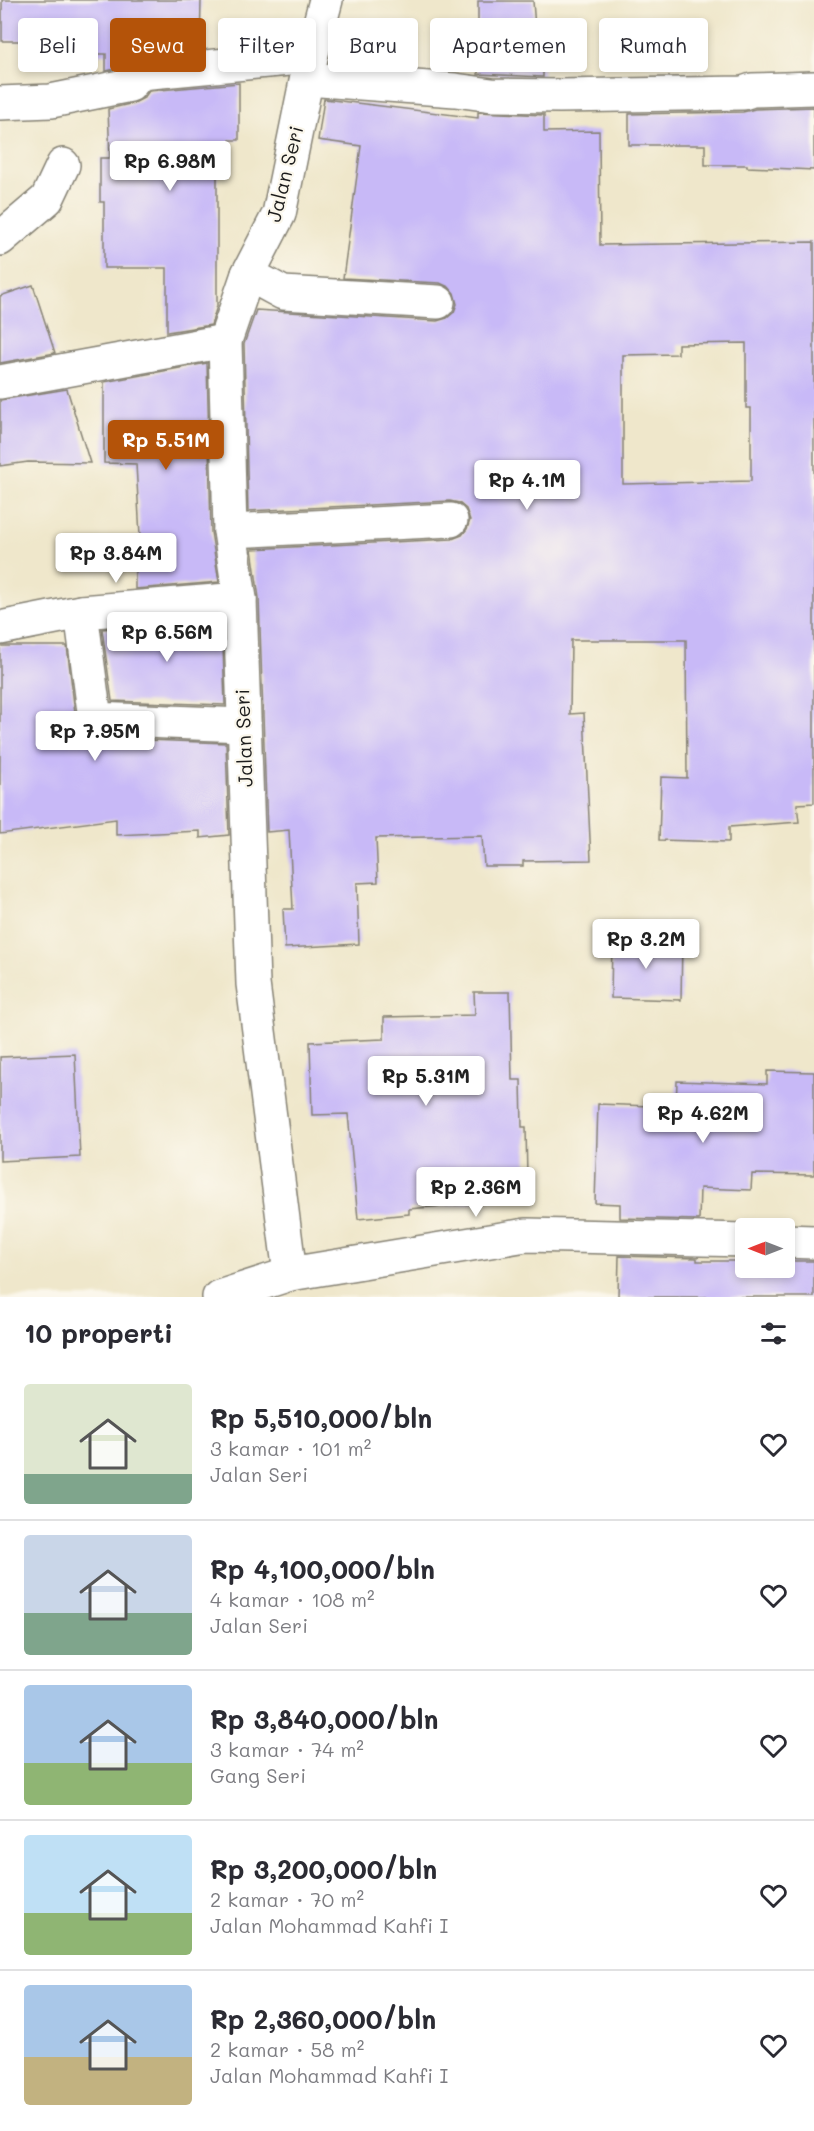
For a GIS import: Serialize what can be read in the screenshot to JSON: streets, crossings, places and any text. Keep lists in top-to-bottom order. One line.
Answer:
{"streets":{"street":["Jalan Seri"]},"north":"left","page":{"chip":["Beli","Sewa","Filter","Baru","Apartemen","Rumah"],"price":["Rp 6.98M","Rp 5.51M","Rp 4.1M","Rp 3.84M","Rp 6.56M","Rp 7.95M","Rp 3.2M","Rp 5.31M","Rp 4.62M","Rp 2.36M"],"heading":"10 properti","list":[{"name":"Rp 5,510,000/bln","note":"3 kamar · 101 m² · Jalan Seri"},{"name":"Rp 4,100,000/bln","note":"4 kamar · 108 m² · Jalan Seri"},{"name":"Rp 3,840,000/bln","note":"3 kamar · 74 m² · Gang Seri"},{"name":"Rp 3,200,000/bln","note":"2 kamar · 70 m² · Jalan Mohammad Kahfi I"},{"name":"Rp 2,360,000/bln","note":"2 kamar · 58 m² · Jalan Mohammad Kahfi I"}]}}
